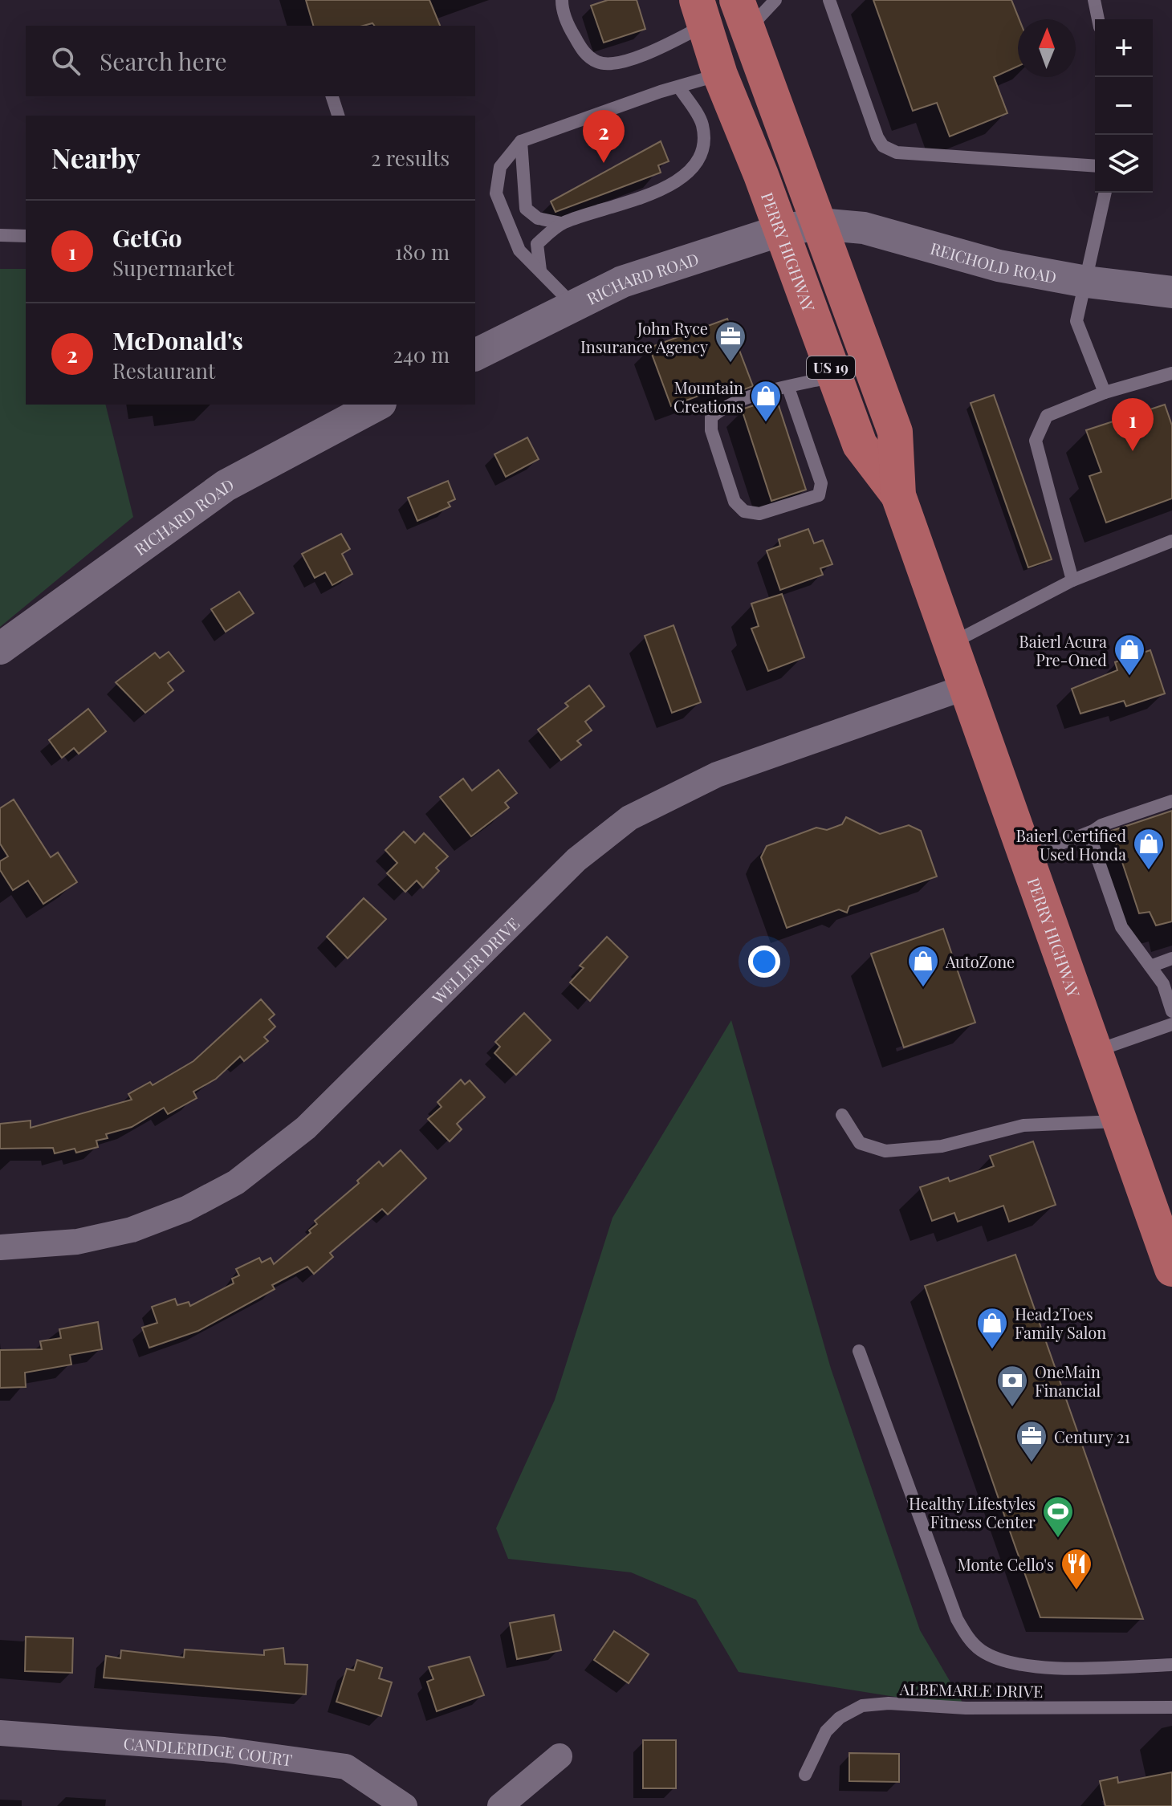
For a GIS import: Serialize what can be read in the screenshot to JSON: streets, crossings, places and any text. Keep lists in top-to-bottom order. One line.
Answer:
{"streets":{"highway":["PERRY HIGHWAY","US 19"],"street":["REICHOLD ROAD","RICHARD ROAD","WELLER DRIVE","CANDLERIDGE COURT"],"lane":["ALBEMARLE DRIVE"]},"crossings":[["PERRY HIGHWAY","REICHOLD ROAD"],["PERRY HIGHWAY","RICHARD ROAD"],["PERRY HIGHWAY","WELLER DRIVE"],["REICHOLD ROAD","RICHARD ROAD"]],"places":{"office":["John Ryce Insurance Agency","Century 21"],"shop":["Mountain Creations","Baierl Acura Pre-Oned","Baierl Certified Used Honda","AutoZone","Head2Toes Family Salon"],"bank":["OneMain Financial"],"sports":["Healthy Lifestyles Fitness Center"],"restaurant":["Monte Cello's"]},"north":"top","page":{"map_buttons":["+","−"],"search":"Search here","pins":["2","1"],"heading":["Nearby","2 results"],"list":[{"mark":"1","name":"GetGo","note":"Supermarket","value":"180 m"},{"mark":"2","name":"McDonald's","note":"Restaurant","value":"240 m"}]}}
